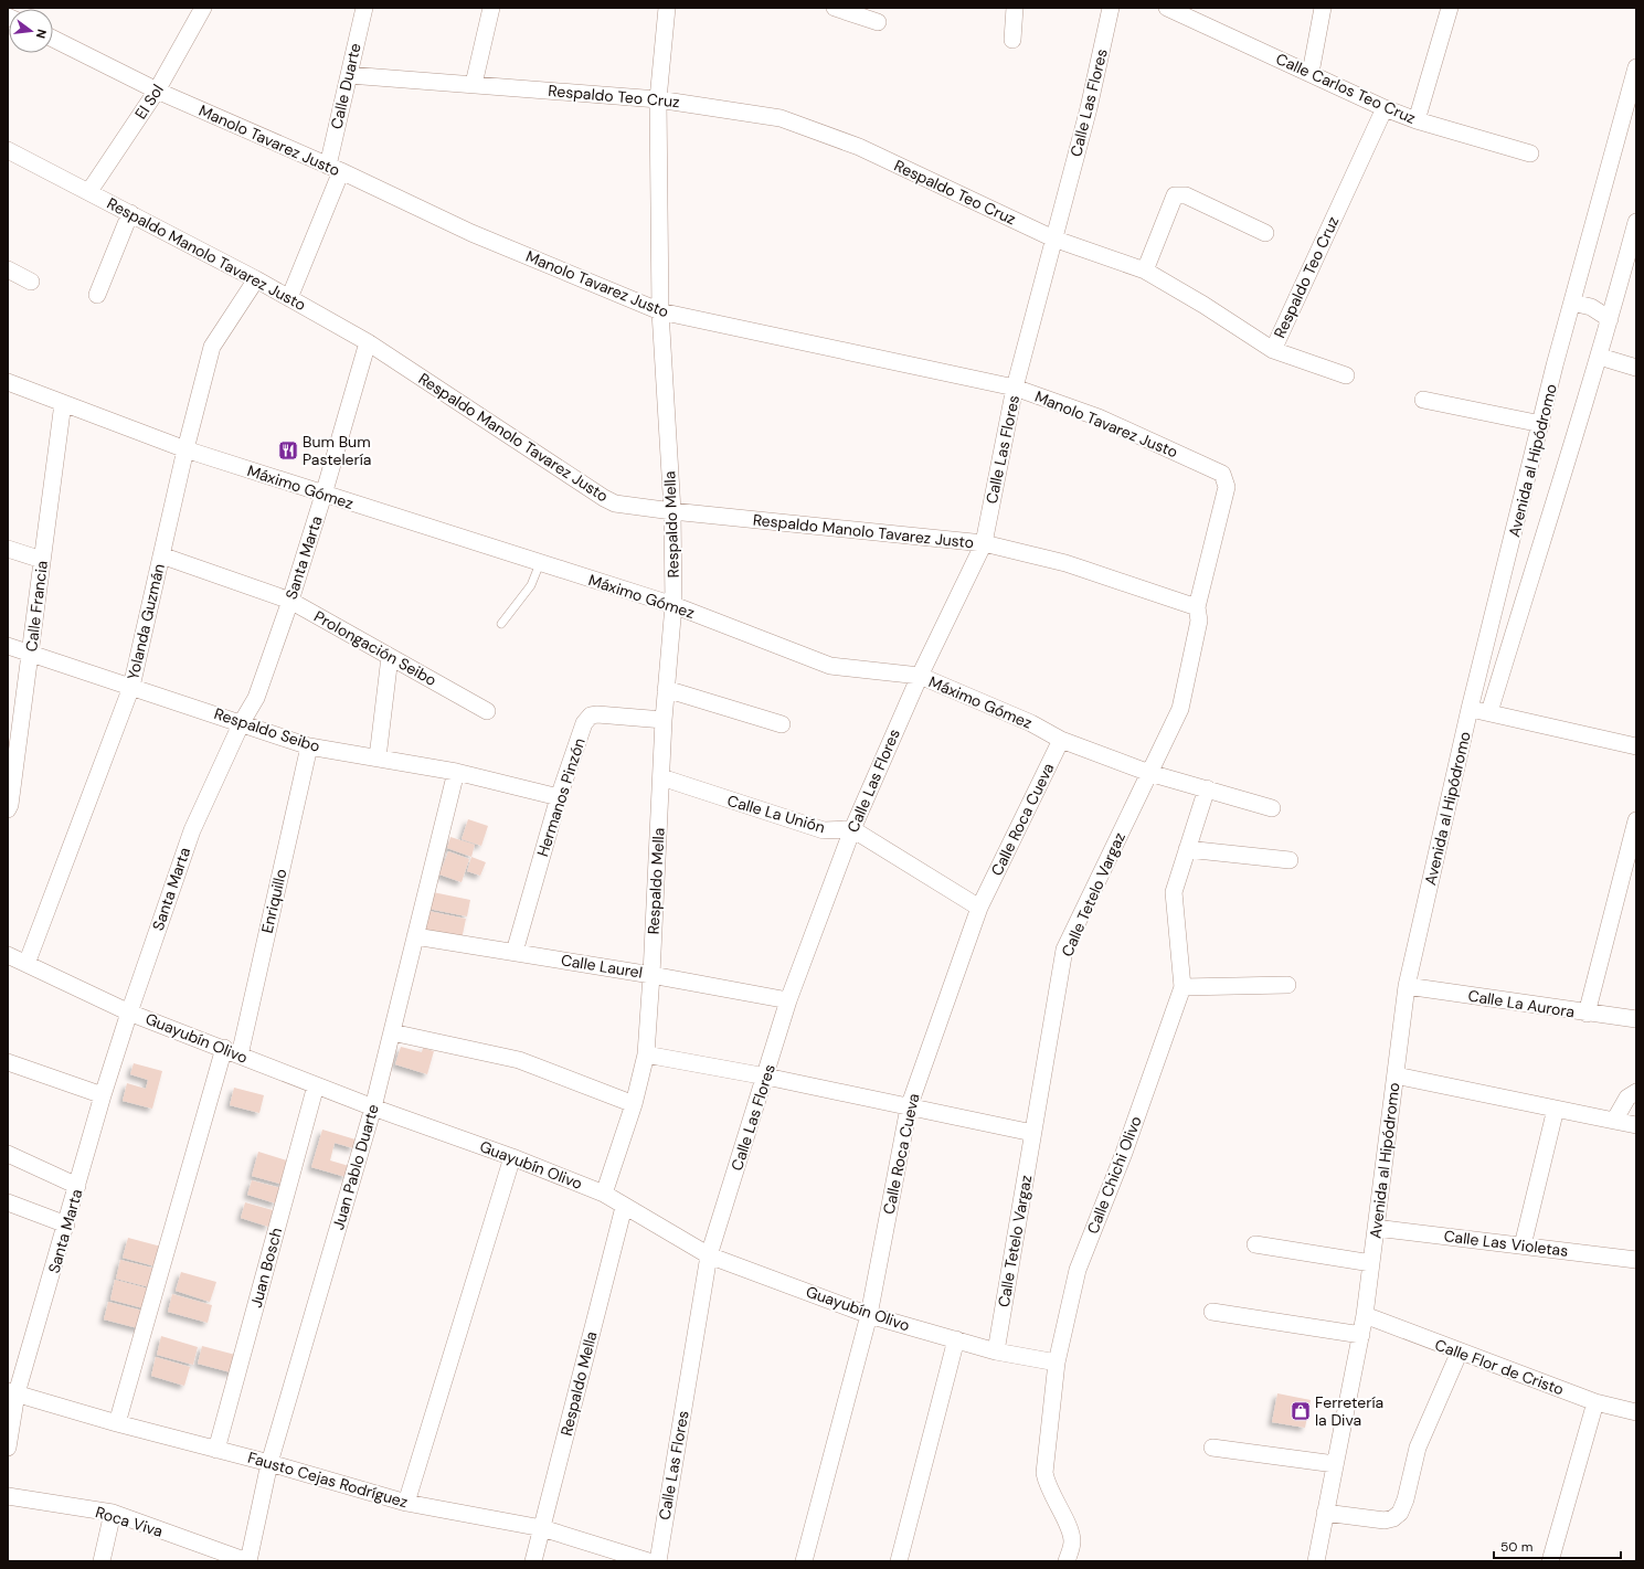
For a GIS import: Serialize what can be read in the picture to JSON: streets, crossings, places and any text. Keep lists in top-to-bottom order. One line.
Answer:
{"streets":{"street":["Calle Duarte","Calle Carlos Teo Cruz","Respaldo Teo Cruz","El Sol","Calle Las Flores","Manolo Tavarez Justo","Respaldo Manolo Tavarez Justo","Avenida al Hipódromo","Máximo Gómez","Respaldo Mella","Santa Marta","Calle Francia","Yolanda Guzmán","Prolongación Seibo","Respaldo Seibo","Hermanos Pinzón","Calle La Unión","Calle Roca Cueva","Calle Tetelo Vargaz","Enriquillo","Calle Laurel","Calle La Aurora","Guayubín Olivo","Juan Pablo Duarte","Calle Chichi Olivo","Calle Las Violetas","Juan Bosch","Calle Flor de Cristo","Fausto Cejas Rodríguez","Roca Viva"]},"crossings":[["Calle Duarte","Respaldo Teo Cruz"],["Calle Duarte","Manolo Tavarez Justo"],["Calle Duarte","Respaldo Manolo Tavarez Justo"],["Calle Carlos Teo Cruz","Respaldo Teo Cruz"],["Respaldo Teo Cruz","Calle Las Flores"],["Respaldo Teo Cruz","Respaldo Mella"],["El Sol","Manolo Tavarez Justo"],["El Sol","Respaldo Manolo Tavarez Justo"],["Calle Las Flores","Manolo Tavarez Justo"],["Calle Las Flores","Respaldo Manolo Tavarez Justo"],["Calle Las Flores","Máximo Gómez"],["Calle Las Flores","Calle La Unión"],["Calle Las Flores","Calle Laurel"],["Calle Las Flores","Guayubín Olivo"],["Manolo Tavarez Justo","Respaldo Mella"],["Manolo Tavarez Justo","Calle Tetelo Vargaz"],["Respaldo Manolo Tavarez Justo","Respaldo Mella"],["Respaldo Manolo Tavarez Justo","Santa Marta"],["Respaldo Manolo Tavarez Justo","Yolanda Guzmán"],["Respaldo Manolo Tavarez Justo","Calle Tetelo Vargaz"],["Avenida al Hipódromo","Calle La Aurora"],["Avenida al Hipódromo","Calle Las Violetas"],["Avenida al Hipódromo","Calle Flor de Cristo"],["Máximo Gómez","Respaldo Mella"],["Máximo Gómez","Santa Marta"],["Máximo Gómez","Calle Francia"],["Máximo Gómez","Yolanda Guzmán"],["Máximo Gómez","Calle Roca Cueva"],["Máximo Gómez","Calle Tetelo Vargaz"],["Máximo Gómez","Calle Chichi Olivo"],["Respaldo Mella","Hermanos Pinzón"],["Respaldo Mella","Calle La Unión"],["Respaldo Mella","Calle Laurel"],["Respaldo Mella","Guayubín Olivo"],["Respaldo Mella","Fausto Cejas Rodríguez"],["Santa Marta","Prolongación Seibo"],["Santa Marta","Respaldo Seibo"],["Santa Marta","Guayubín Olivo"],["Santa Marta","Fausto Cejas Rodríguez"],["Calle Francia","Respaldo Seibo"],["Yolanda Guzmán","Prolongación Seibo"],["Yolanda Guzmán","Respaldo Seibo"],["Yolanda Guzmán","Guayubín Olivo"],["Respaldo Seibo","Hermanos Pinzón"],["Respaldo Seibo","Enriquillo"],["Respaldo Seibo","Juan Pablo Duarte"],["Hermanos Pinzón","Calle Laurel"],["Calle Roca Cueva","Guayubín Olivo"],["Calle Tetelo Vargaz","Guayubín Olivo"],["Enriquillo","Guayubín Olivo"],["Calle Laurel","Juan Pablo Duarte"],["Guayubín Olivo","Juan Pablo Duarte"],["Guayubín Olivo","Calle Chichi Olivo"],["Guayubín Olivo","Juan Bosch"],["Juan Pablo Duarte","Fausto Cejas Rodríguez"],["Juan Pablo Duarte","Roca Viva"],["Juan Bosch","Fausto Cejas Rodríguez"]],"places":{"restaurant":["Bum Bum Pastelería"],"shop":["Ferretería la Diva"]},"scale_bar":"50 m","north":"right"}
